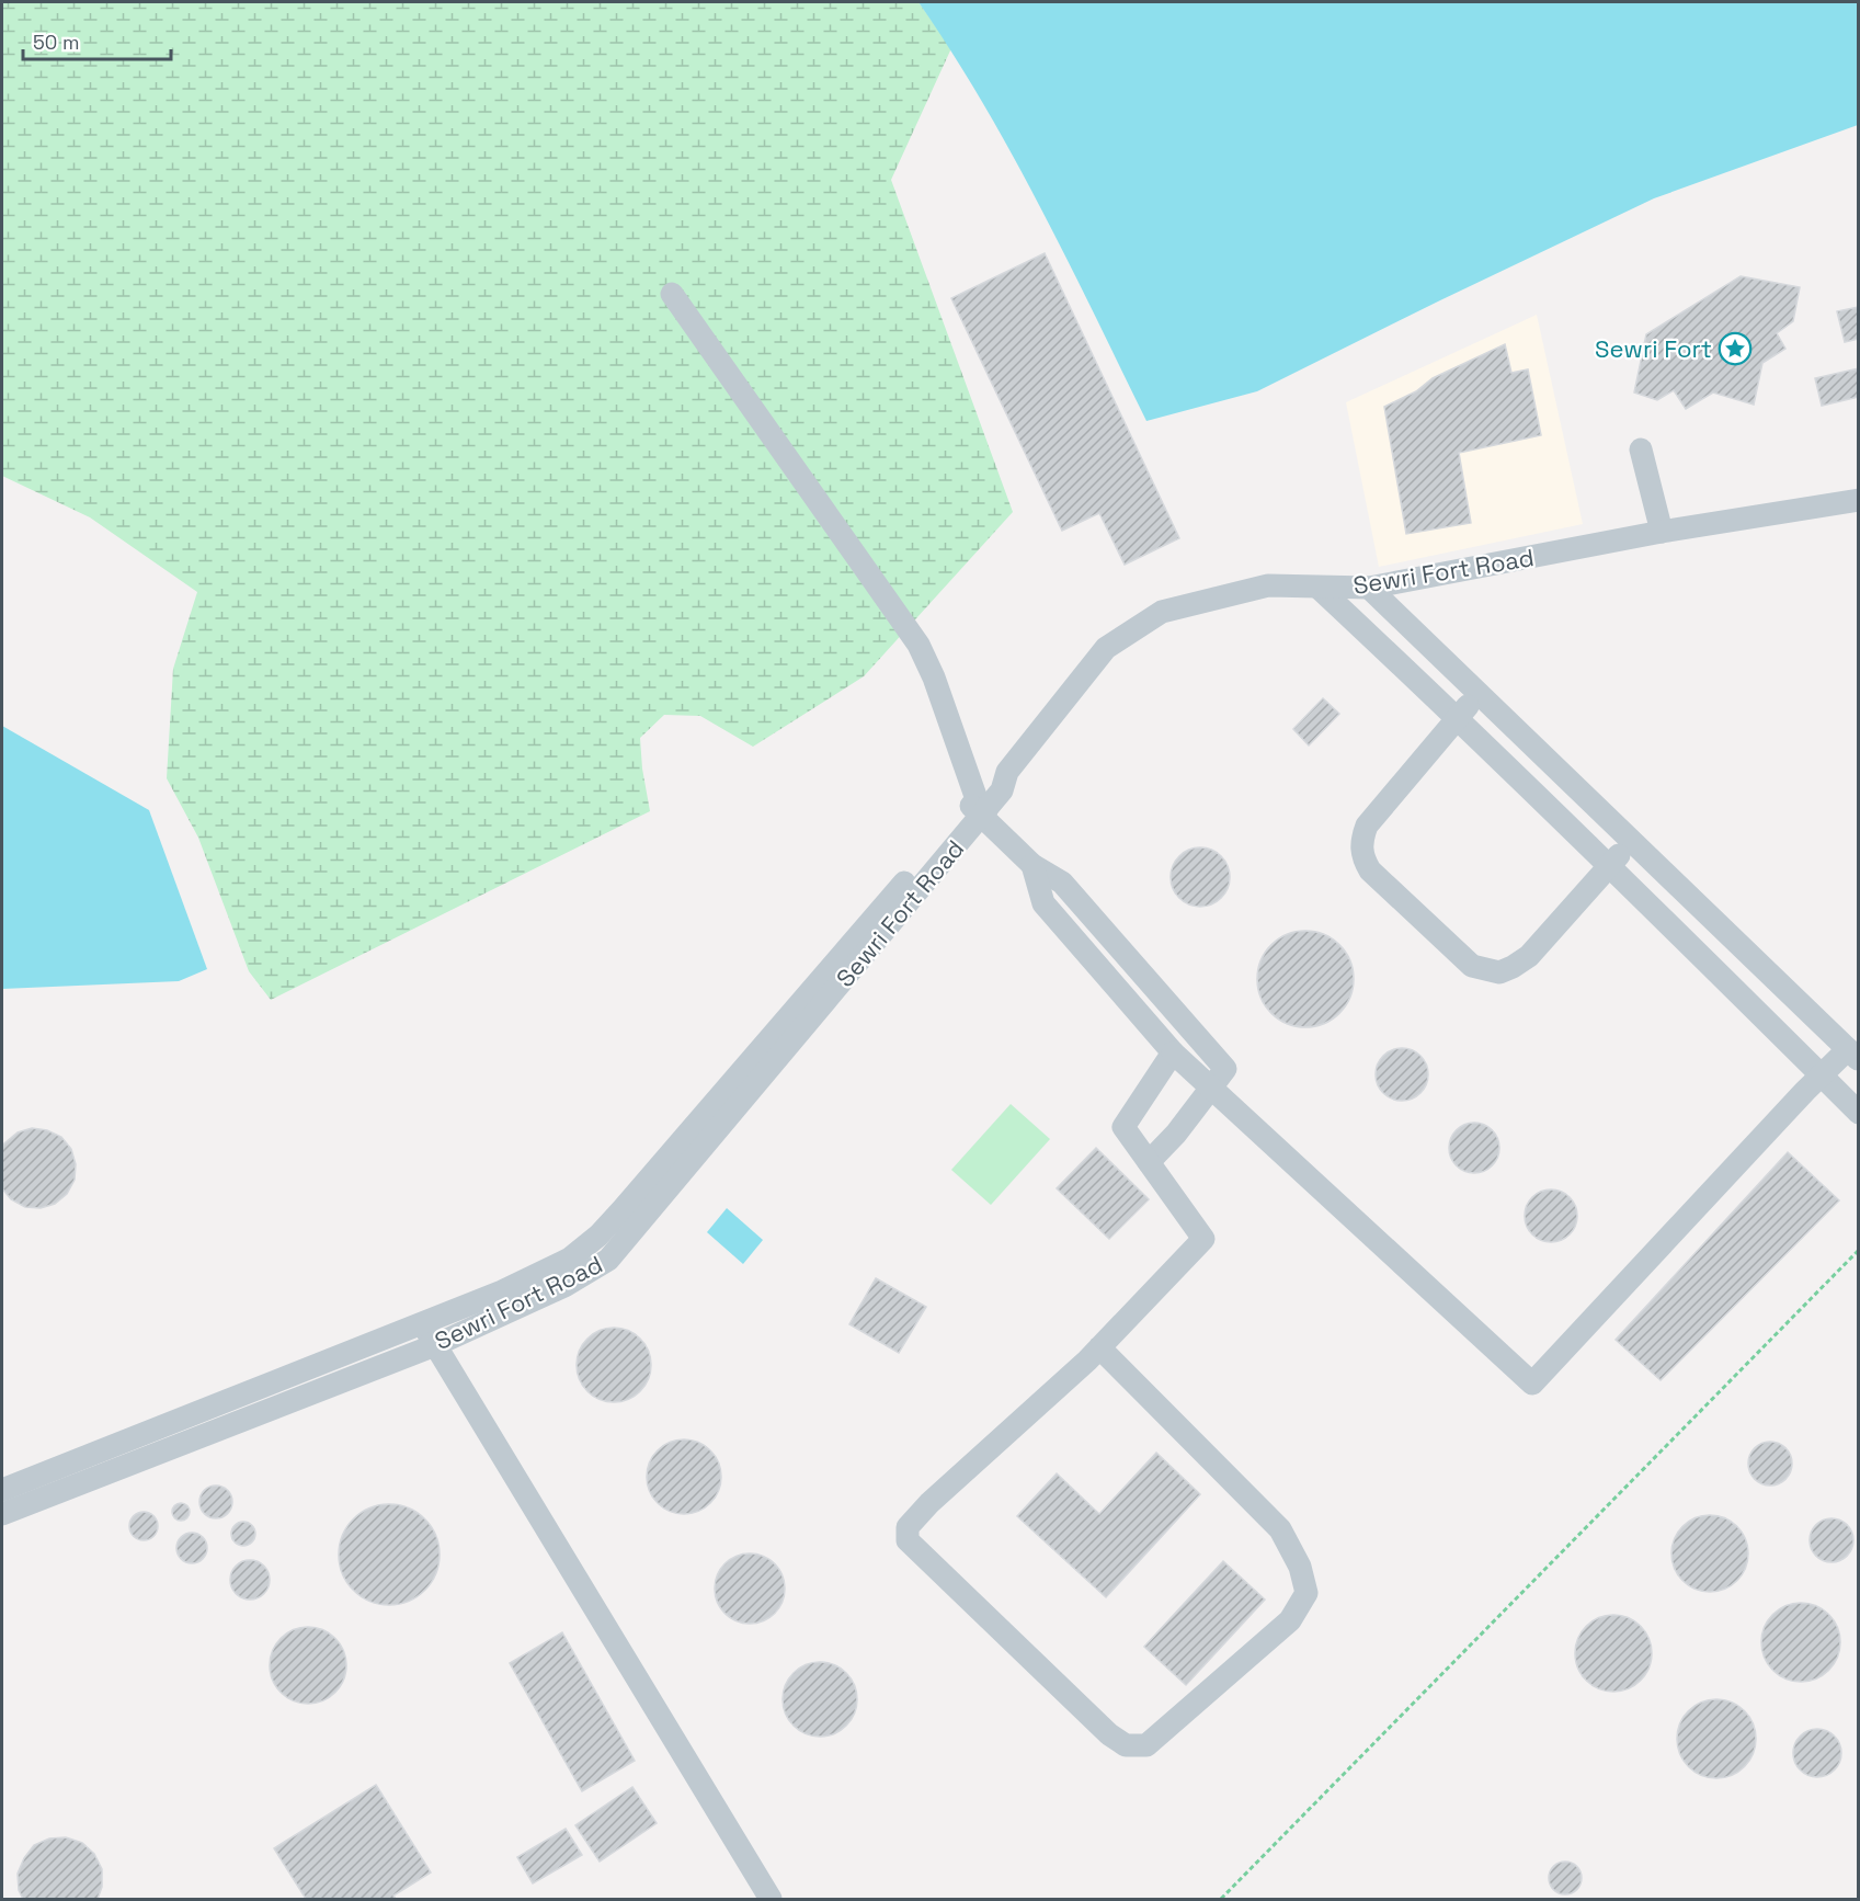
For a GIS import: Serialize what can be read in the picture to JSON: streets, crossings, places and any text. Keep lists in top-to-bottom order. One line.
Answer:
{"streets":{"street":["Sewri Fort Road"]},"places":{"place":["Sewri Fort"]},"scale_bar":"50 m"}
